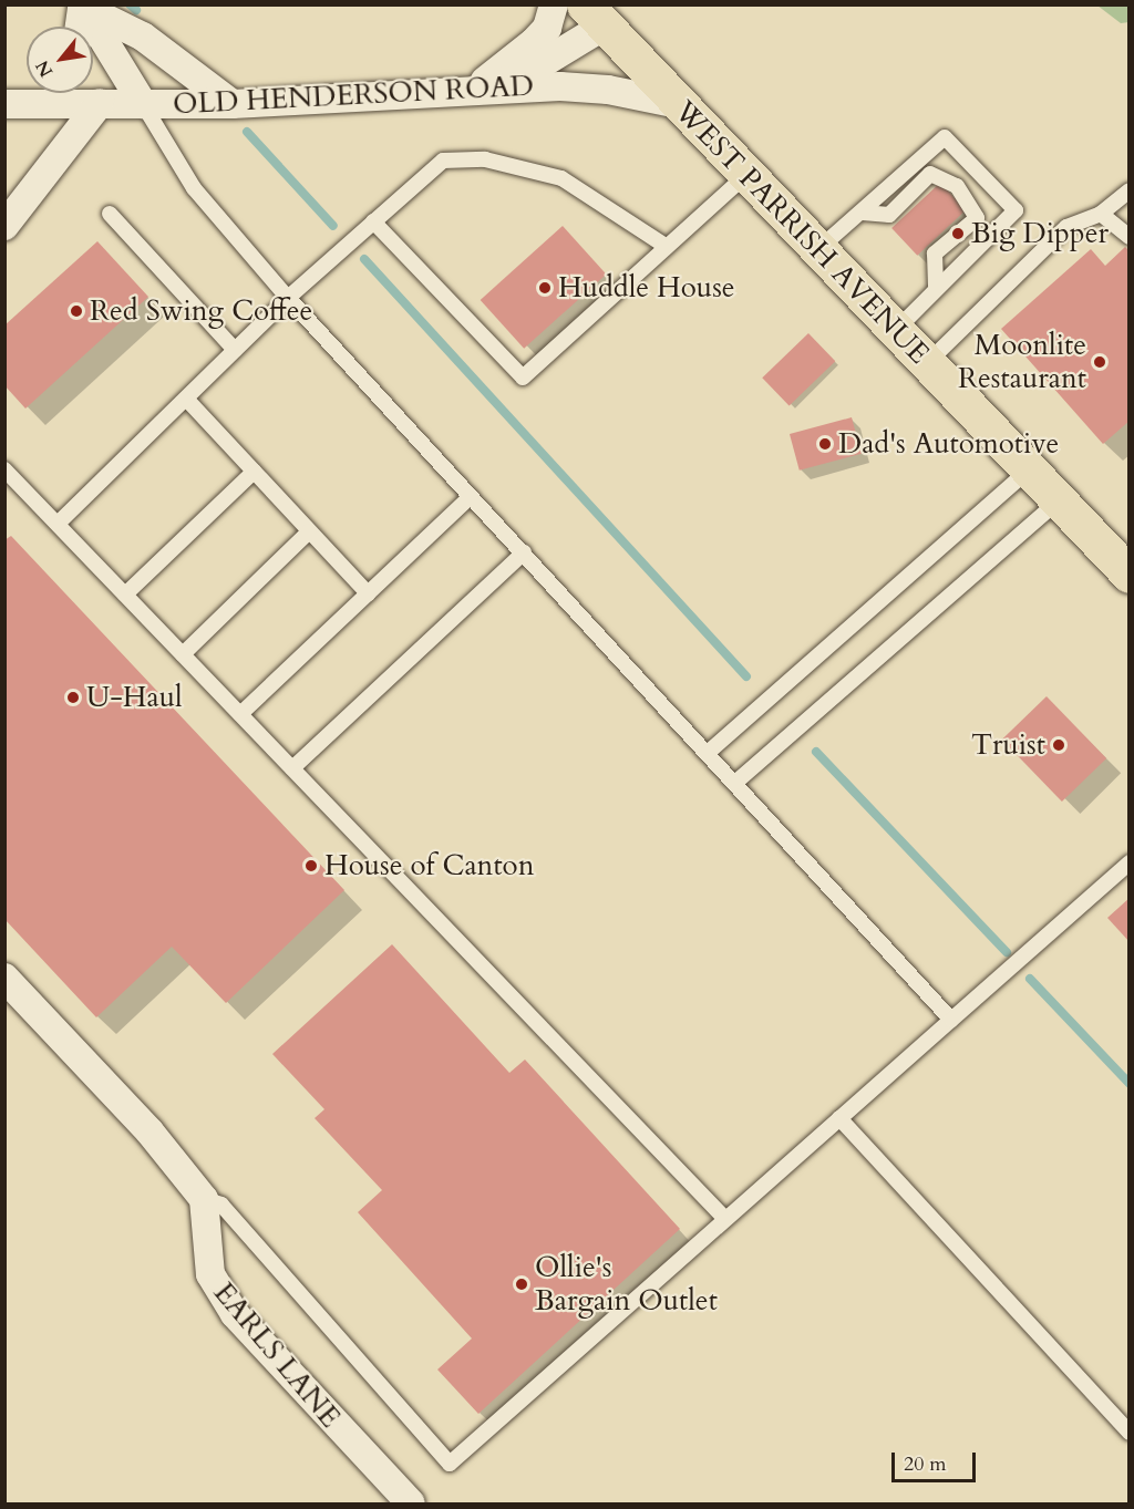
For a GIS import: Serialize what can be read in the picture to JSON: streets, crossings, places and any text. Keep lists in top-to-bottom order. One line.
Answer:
{"streets":{"main road":["WEST PARRISH AVENUE"],"street":["OLD HENDERSON ROAD","EARLS LANE"]},"crossings":[["OLD HENDERSON ROAD","WEST PARRISH AVENUE"]],"places":["Big Dipper","Huddle House","Red Swing Coffee","Moonlite Restaurant","Dad's Automotive","U-Haul","Truist","House of Canton","Ollie's Bargain Outlet"],"scale_bar":"20 m","north":"bottom left"}
